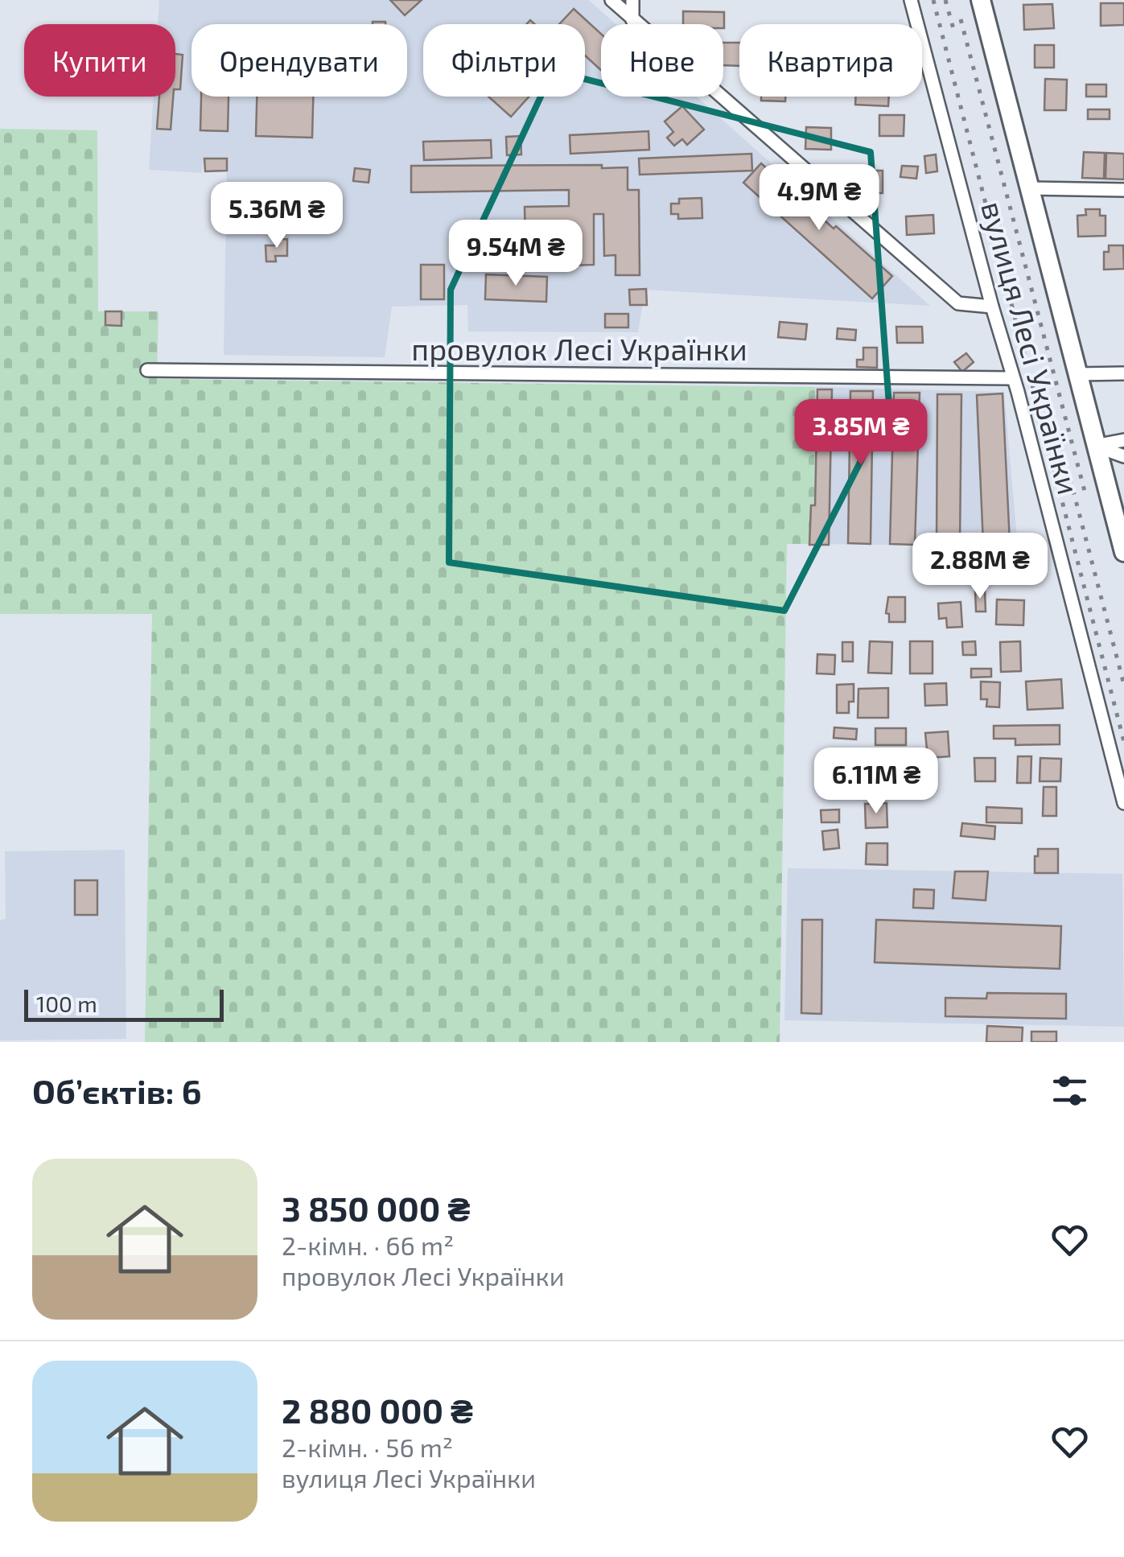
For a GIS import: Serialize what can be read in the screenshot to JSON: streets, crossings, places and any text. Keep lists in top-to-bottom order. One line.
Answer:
{"streets":{"street":["вулиця Лесі Українки","провулок Лесі Українки"]},"crossings":[["вулиця Лесі Українки","провулок Лесі Українки"]],"scale_bar":"100 m","page":{"chip":["Купити","Орендувати","Фільтри","Нове","Квартира"],"price":["4.9M ₴","5.36M ₴","9.54M ₴","3.85M ₴","2.88M ₴","6.11M ₴"],"scale":"100 m","heading":"Об’єктів: 6","list":[{"name":"3 850 000 ₴","note":"2-кімн. · 66 m² · провулок Лесі Українки"},{"name":"2 880 000 ₴","note":"2-кімн. · 56 m² · вулиця Лесі Українки"}]}}
